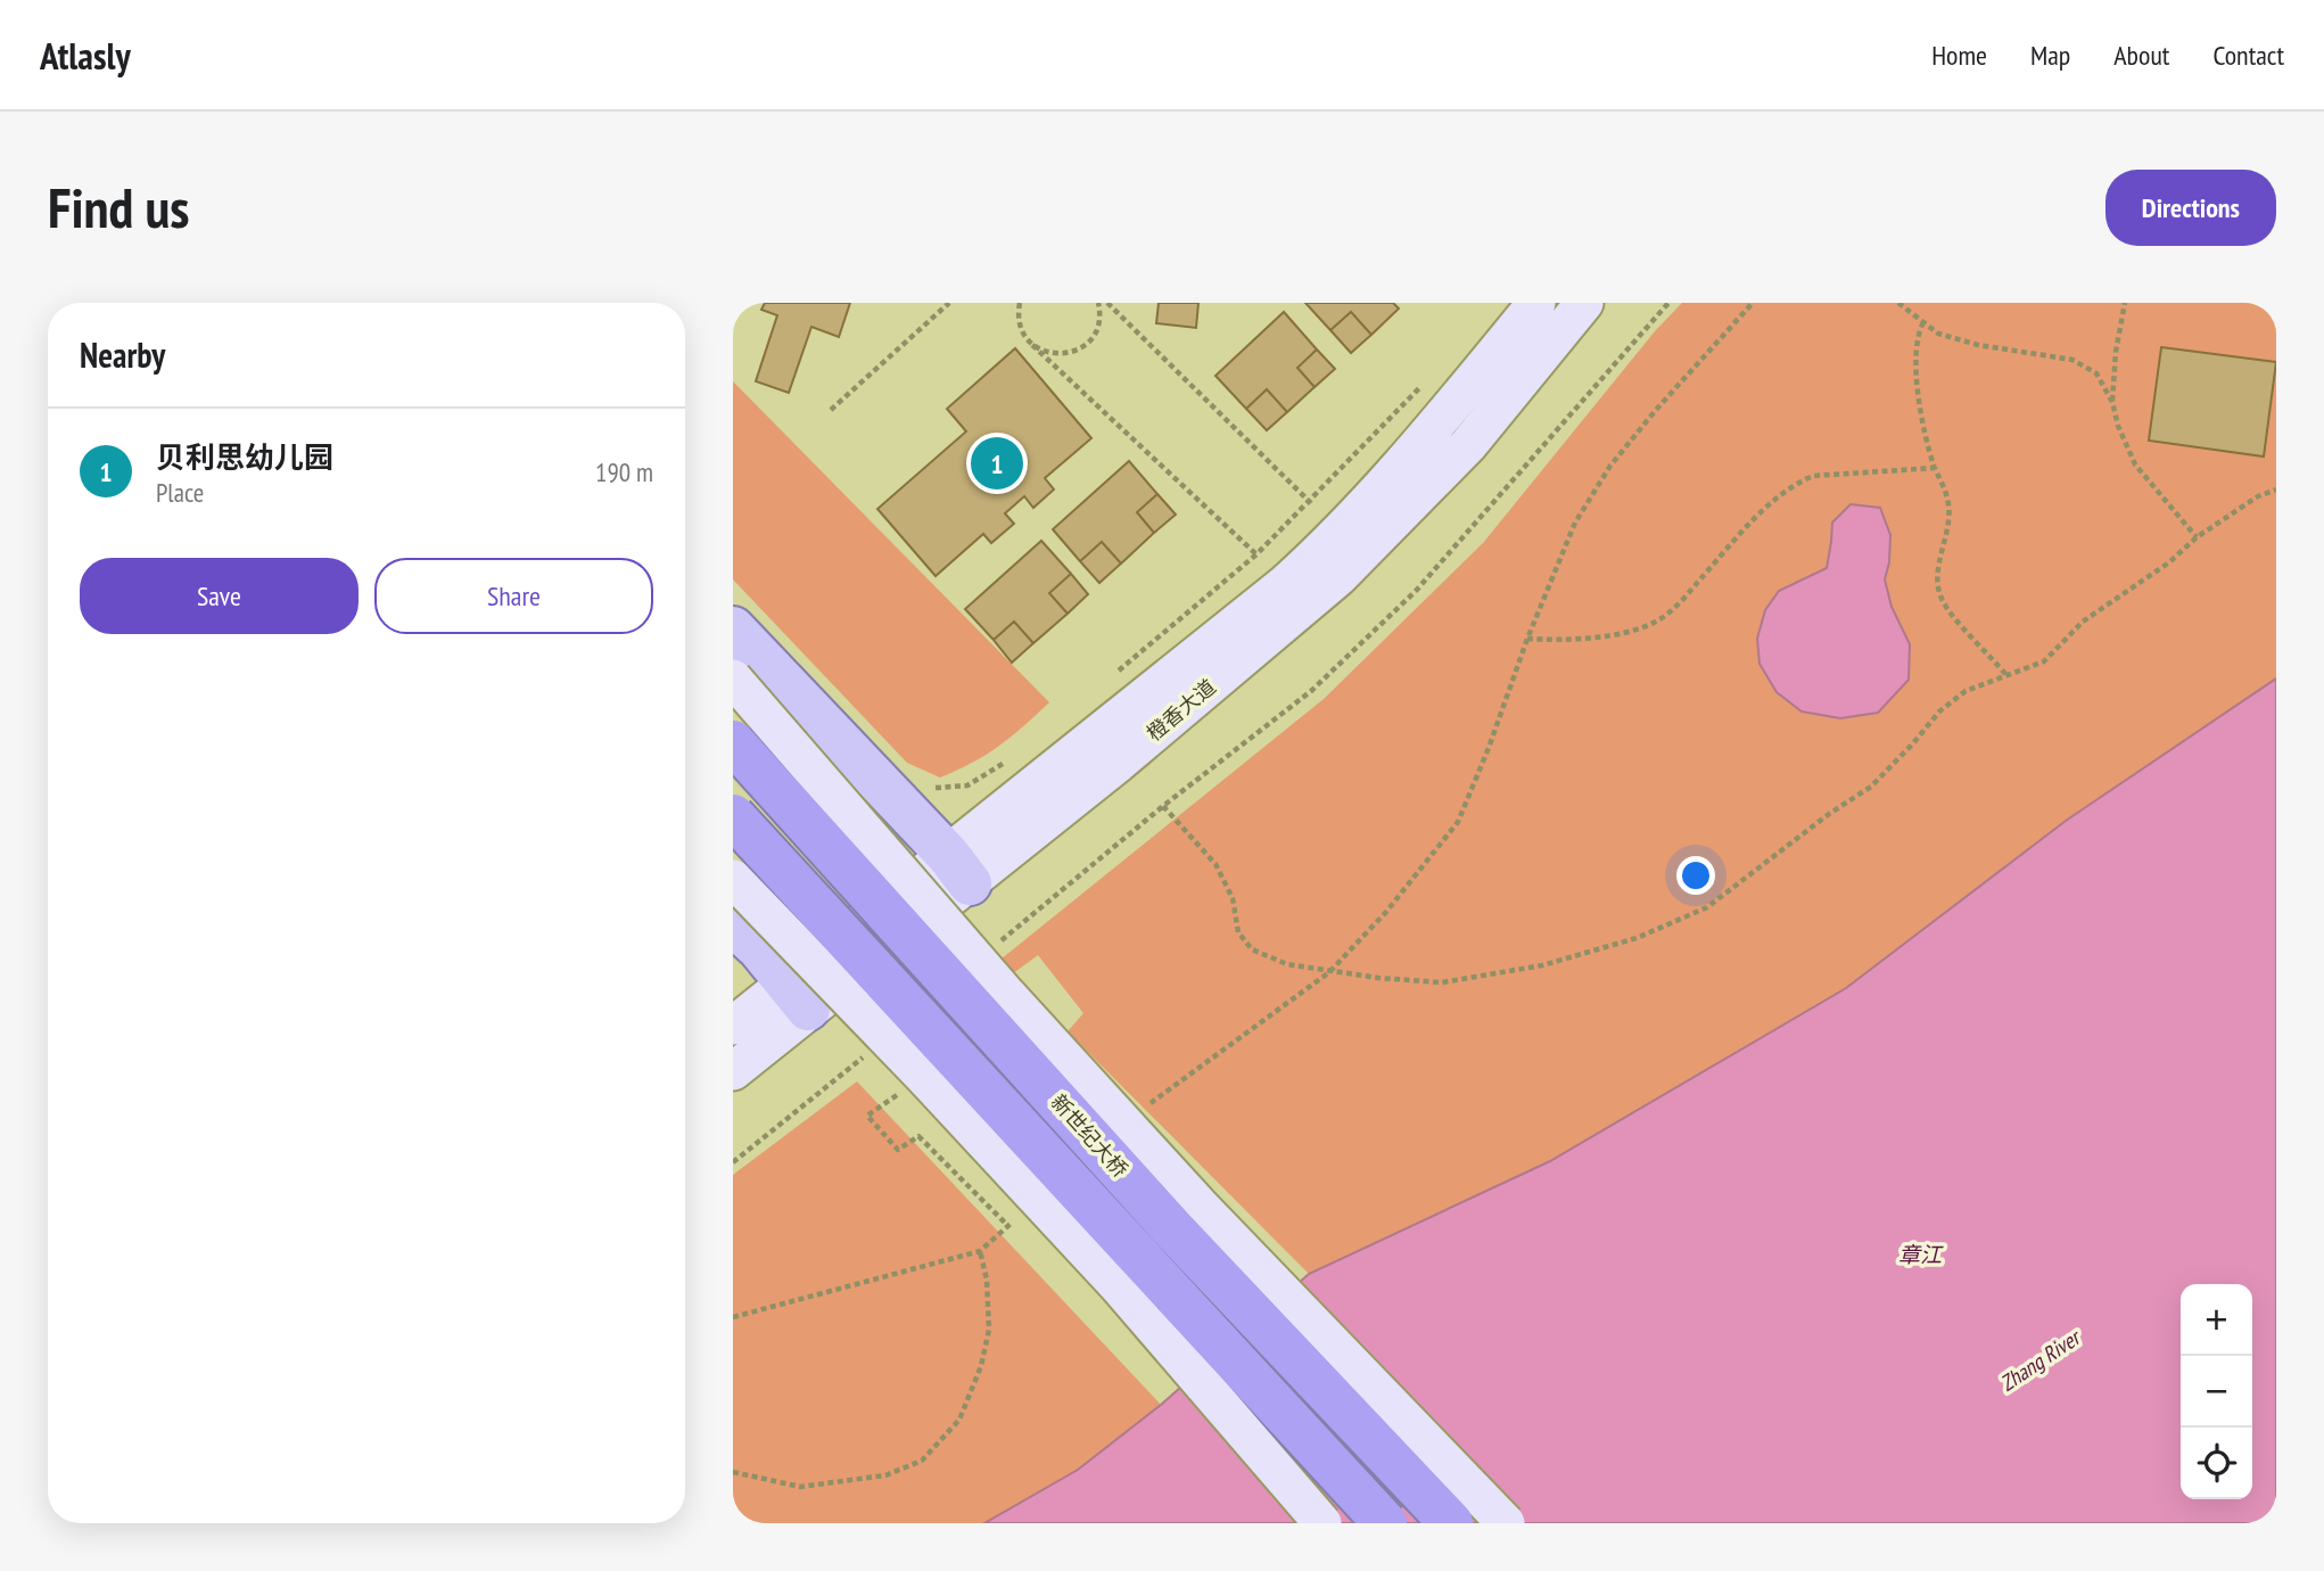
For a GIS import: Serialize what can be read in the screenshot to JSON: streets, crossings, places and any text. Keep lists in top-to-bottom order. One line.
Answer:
{"streets":{"highway":["新世纪大桥"],"main road":["橙香大道"]},"water":["章江","Zhang River"],"page":{"header":"Atlasly","nav":["Home","Map","About","Contact"],"buttons":["Directions",["Save","Share"]],"title":"Find us","heading":"Nearby","list":[{"mark":"1","name":"贝利思幼儿园","note":"Place","value":"190 m"}],"pins":"1","map_buttons":["+","−"]}}
